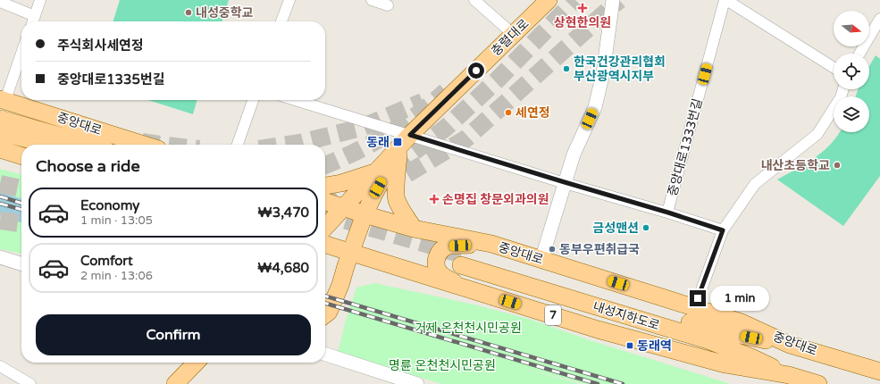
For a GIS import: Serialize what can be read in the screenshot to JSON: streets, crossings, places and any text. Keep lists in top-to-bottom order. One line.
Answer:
{"streets":{"main road":["충렬대로","중앙대로","7","내성지하도로"],"street":["중앙대로1333번길"]},"crossings":[["충렬대로","중앙대로"],["중앙대로","내성지하도로"],["7","내성지하도로"]],"parks":["거제 온천천시민공원","명륜 온천천시민공원"],"places":{"health":["상현한의원","손명집 창문외과의원"],"other":["내성중학교","한국건강관리협회 부산광역시지부","세연정","내산초등학교","금성맨션","동부우편취급국"],"transit":["동래","동래역"]},"north":"right","page":{"banner":["주식회사세연정","중앙대로1335번길"],"heading":"Choose a ride","list":[{"name":"Economy","note":"1 min · 13:05","value":"₩3,470"},{"name":"Comfort","note":"2 min · 13:06","value":"₩4,680"}],"bubble":"1 min","buttons":"Confirm"}}
